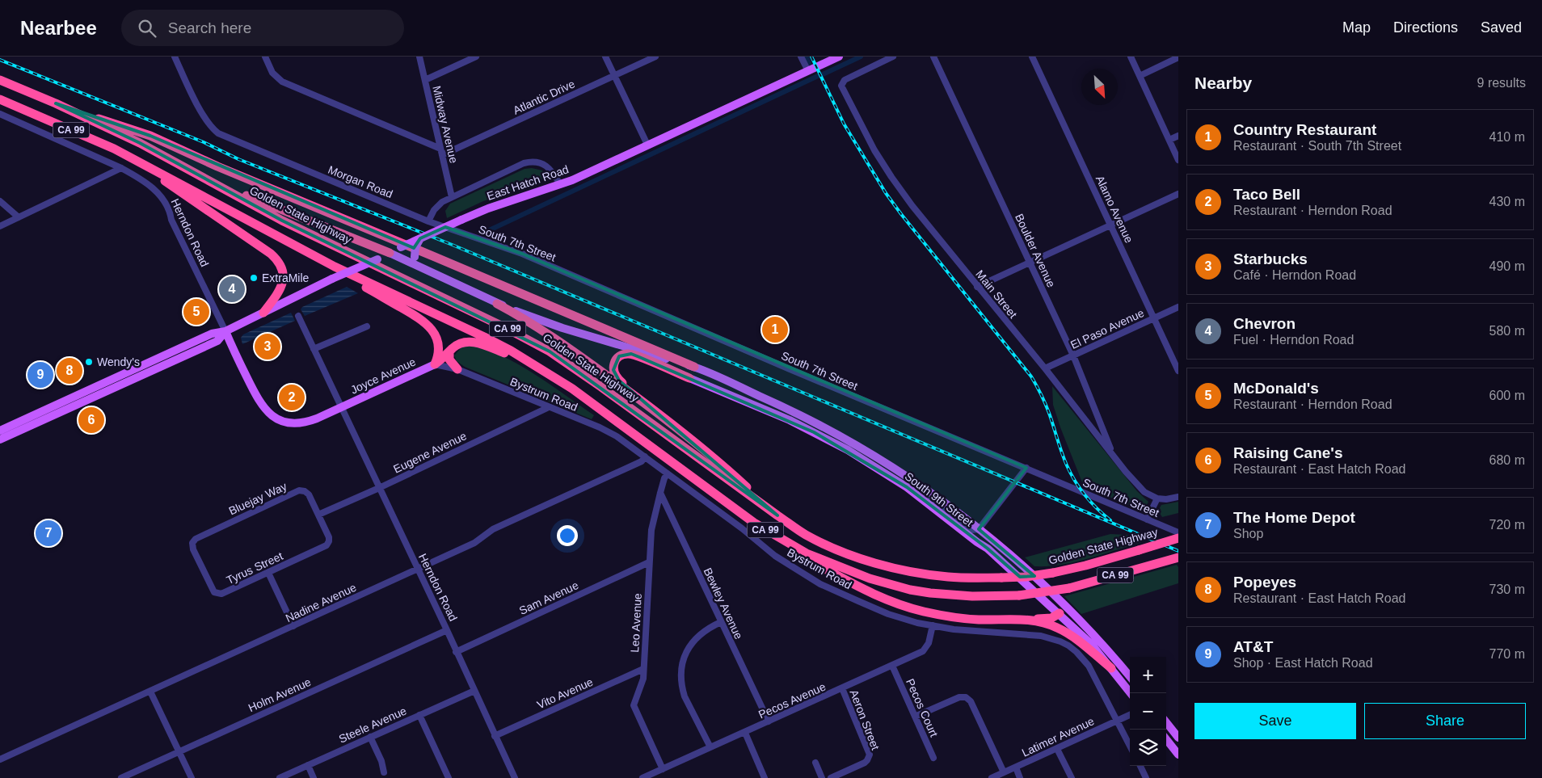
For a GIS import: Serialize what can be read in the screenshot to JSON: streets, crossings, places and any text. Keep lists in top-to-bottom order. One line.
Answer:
{"streets":{"highway":["CA 99","Golden State Highway"],"main road":["East Hatch Road","Herndon Road","Joyce Avenue","South 9th Street"],"street":["Atlantic Drive","Midway Avenue","Morgan Road","Alamo Avenue","South 7th Street","Boulder Avenue","Main Street","El Paso Avenue","Bystrum Road","Eugene Avenue","Bluejay Way","Tyrus Street","Sam Avenue","Nadine Avenue","Bewley Avenue","Leo Avenue","Vito Avenue","Holm Avenue","Pecos Avenue","Pecos Court","Aeron Street","Steele Avenue","Latimer Avenue"]},"crossings":[["Atlantic Drive","Midway Avenue"],["Morgan Road","South 7th Street"],["East Hatch Road","Herndon Road"],["East Hatch Road","South 9th Street"],["Alamo Avenue","El Paso Avenue"],["Herndon Road","Joyce Avenue"],["Herndon Road","Eugene Avenue"],["Herndon Road","Sam Avenue"],["Herndon Road","Nadine Avenue"],["Herndon Road","Vito Avenue"],["Herndon Road","Holm Avenue"],["Herndon Road","Steele Avenue"],["Boulder Avenue","Main Street"],["Boulder Avenue","El Paso Avenue"],["Main Street","El Paso Avenue"],["Joyce Avenue","Bystrum Road"],["Bystrum Road","Eugene Avenue"],["Bystrum Road","Nadine Avenue"],["Bystrum Road","Leo Avenue"],["Bystrum Road","Pecos Avenue"],["Bystrum Road","Latimer Avenue"],["Eugene Avenue","Bluejay Way"],["Eugene Avenue","Tyrus Street"],["Bluejay Way","Tyrus Street"],["Sam Avenue","Leo Avenue"],["Bewley Avenue","Leo Avenue"],["Bewley Avenue","Pecos Avenue"],["Leo Avenue","Vito Avenue"],["Leo Avenue","Pecos Avenue"],["Pecos Avenue","Pecos Court"],["Pecos Avenue","Aeron Street"]],"places":["ExtraMile","Wendy's"],"north":"bottom right","page":{"header":"Nearbee","search":"Search here","nav":["Map","Directions","Saved"],"heading":["Nearby","9 results"],"list":[{"mark":"1","name":"Country Restaurant","note":"Restaurant · South 7th Street","value":"410 m"},{"mark":"2","name":"Taco Bell","note":"Restaurant · Herndon Road","value":"430 m"},{"mark":"3","name":"Starbucks","note":"Café · Herndon Road","value":"490 m"},{"mark":"4","name":"Chevron","note":"Fuel · Herndon Road","value":"580 m"},{"mark":"5","name":"McDonald's","note":"Restaurant · Herndon Road","value":"600 m"},{"mark":"6","name":"Raising Cane's","note":"Restaurant · East Hatch Road","value":"680 m"},{"mark":"7","name":"The Home Depot","note":"Shop","value":"720 m"},{"mark":"8","name":"Popeyes","note":"Restaurant · East Hatch Road","value":"730 m"},{"mark":"9","name":"AT&T","note":"Shop · East Hatch Road","value":"770 m"}],"pins":["4","5","1","3","8","9","2","6","7"],"map_buttons":["+","−"],"buttons":["Save","Share"]}}
